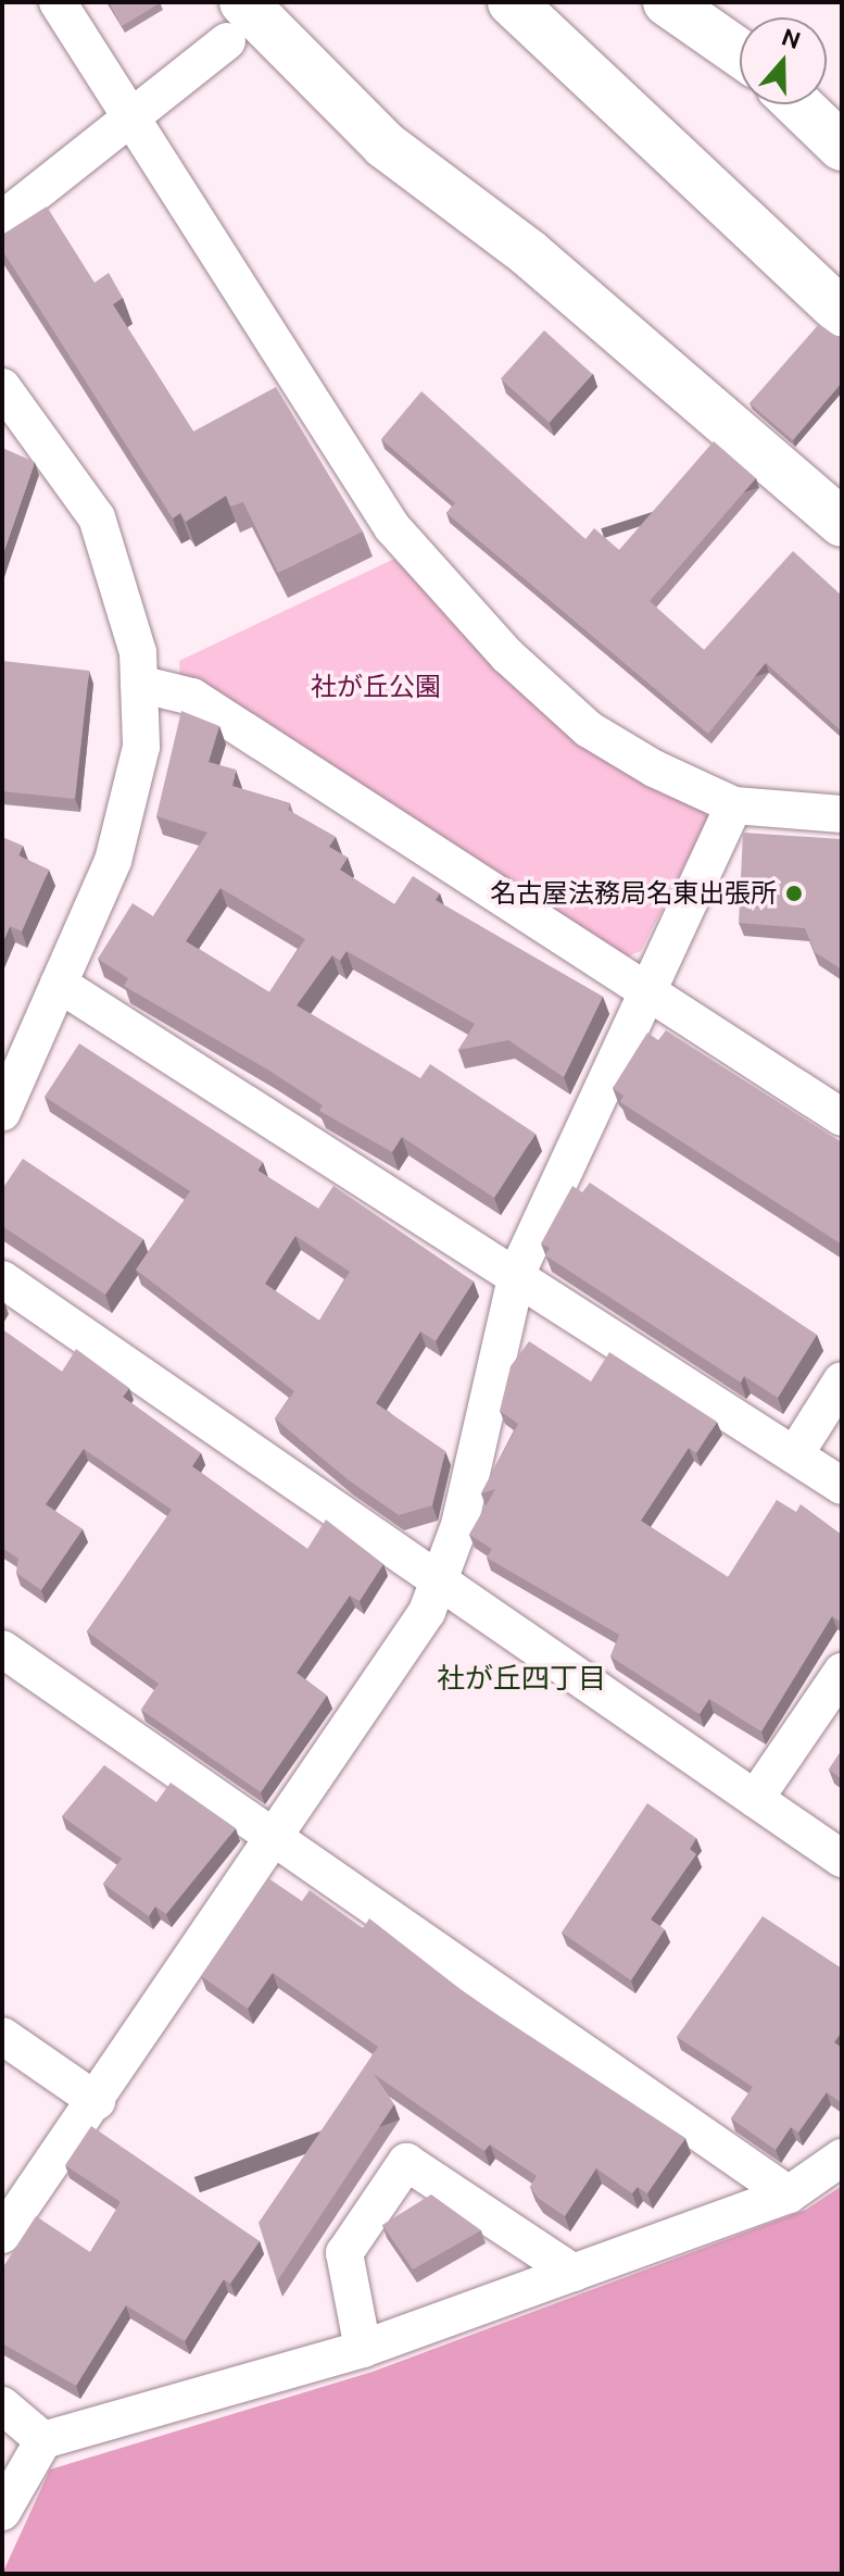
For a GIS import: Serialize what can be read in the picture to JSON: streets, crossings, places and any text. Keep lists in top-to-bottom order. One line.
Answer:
{"districts":["社が丘四丁目"],"parks":["社が丘公園"],"places":["名古屋法務局名東出張所"],"north":"top"}
